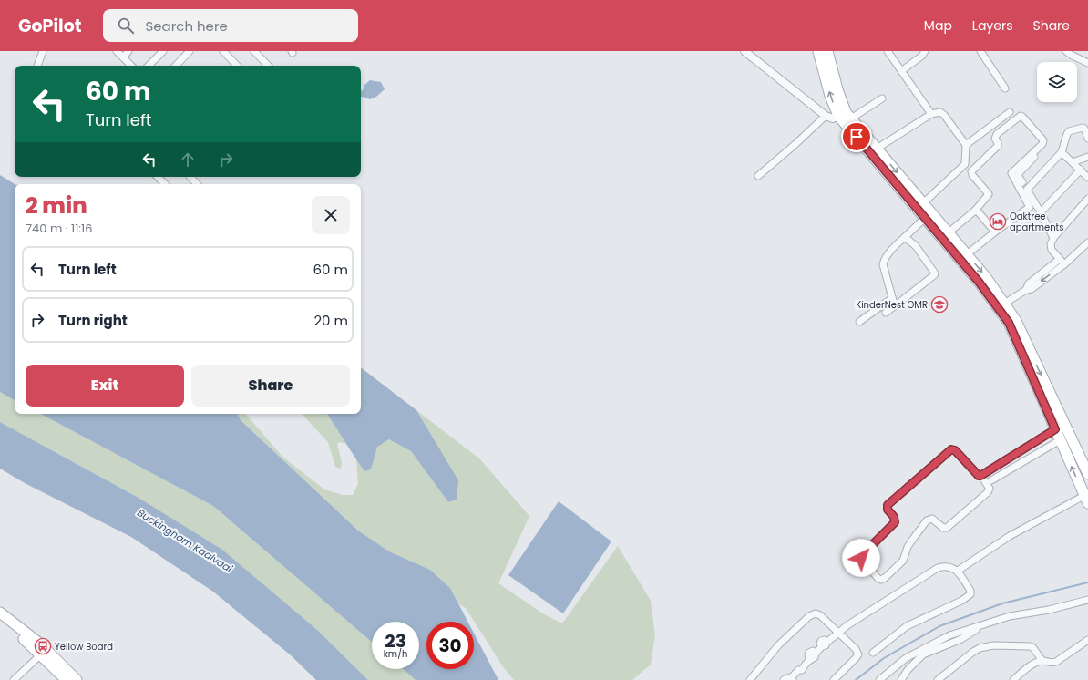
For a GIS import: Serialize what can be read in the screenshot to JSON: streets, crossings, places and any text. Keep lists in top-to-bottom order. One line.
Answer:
{"water":["Buckingham Kaalvaai"],"places":{"hotel":["Oaktree apartments"],"school or university":["KinderNest OMR"],"bus stop":["Yellow Board"]},"page":{"header":"GoPilot","search":"Search here","nav":["Map","Layers","Share"],"turn":["60 m","Turn left"],"heading":["2 min","740 m · 11:16"],"list":[{"name":"Turn left","value":"60 m"},{"name":"Turn right","value":"20 m"}],"buttons":["Exit","Share"],"speed":"23 km/h","limit":"30"}}
